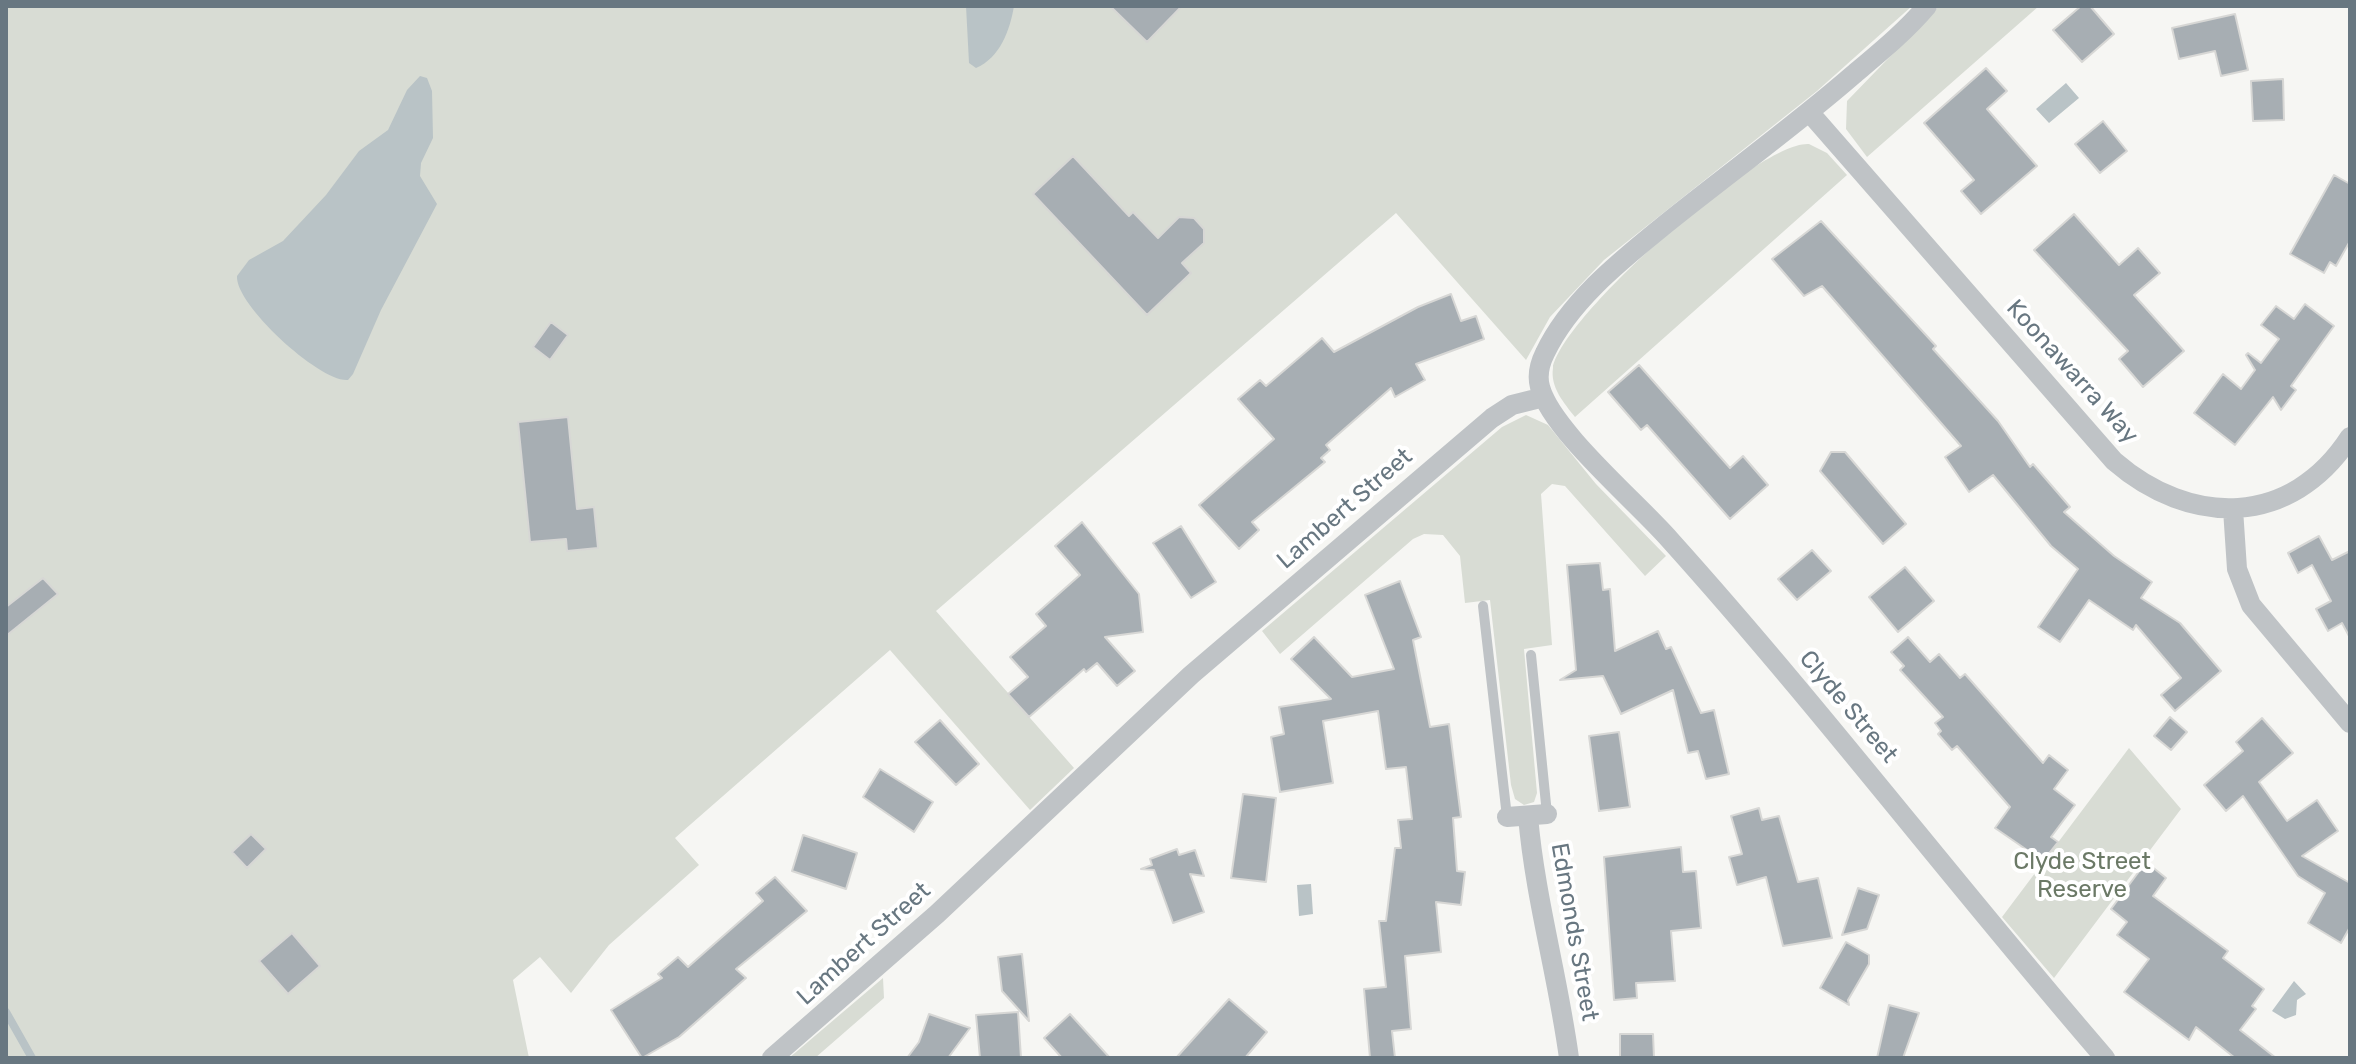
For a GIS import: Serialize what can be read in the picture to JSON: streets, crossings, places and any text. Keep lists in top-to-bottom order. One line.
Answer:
{"streets":{"street":["Koonawarra Way","Lambert Street","Clyde Street","Edmonds Street"]},"crossings":[["Lambert Street","Clyde Street"]],"parks":["Clyde Street Reserve"]}
